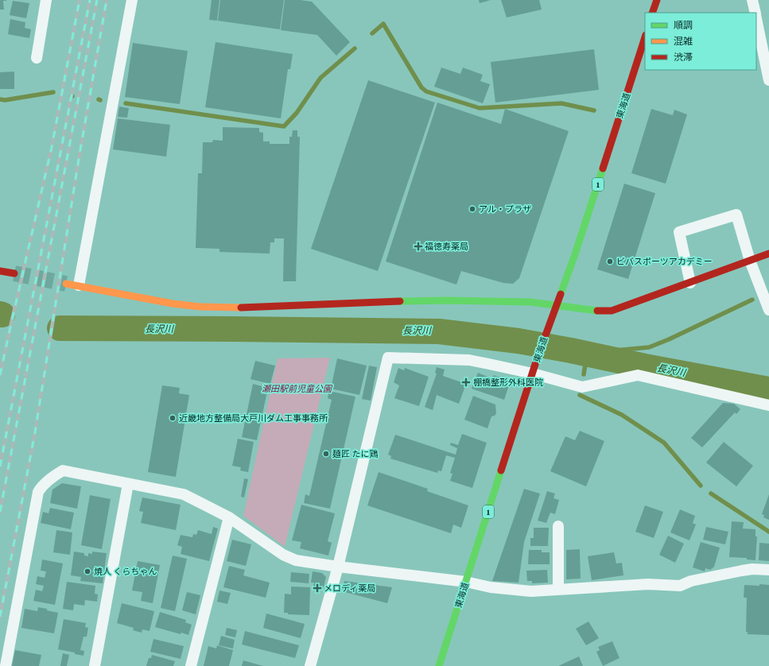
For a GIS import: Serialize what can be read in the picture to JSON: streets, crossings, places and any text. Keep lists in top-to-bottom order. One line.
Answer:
{"streets":{"main road":["東海道","1"]},"water":["長沢川"],"parks":["瀬田駅前児童公園"],"places":{"other":["アル・プラザ","ビバスポーツアカデミー","近畿地方整備局大戸川ダム工事事務所","麺匠 たに鶏","焼人 くらちゃん"],"health":["福徳寿薬局","棚橋整形外科医院","メロディ薬局"]},"legend":["順調","混雑","渋滞"]}
